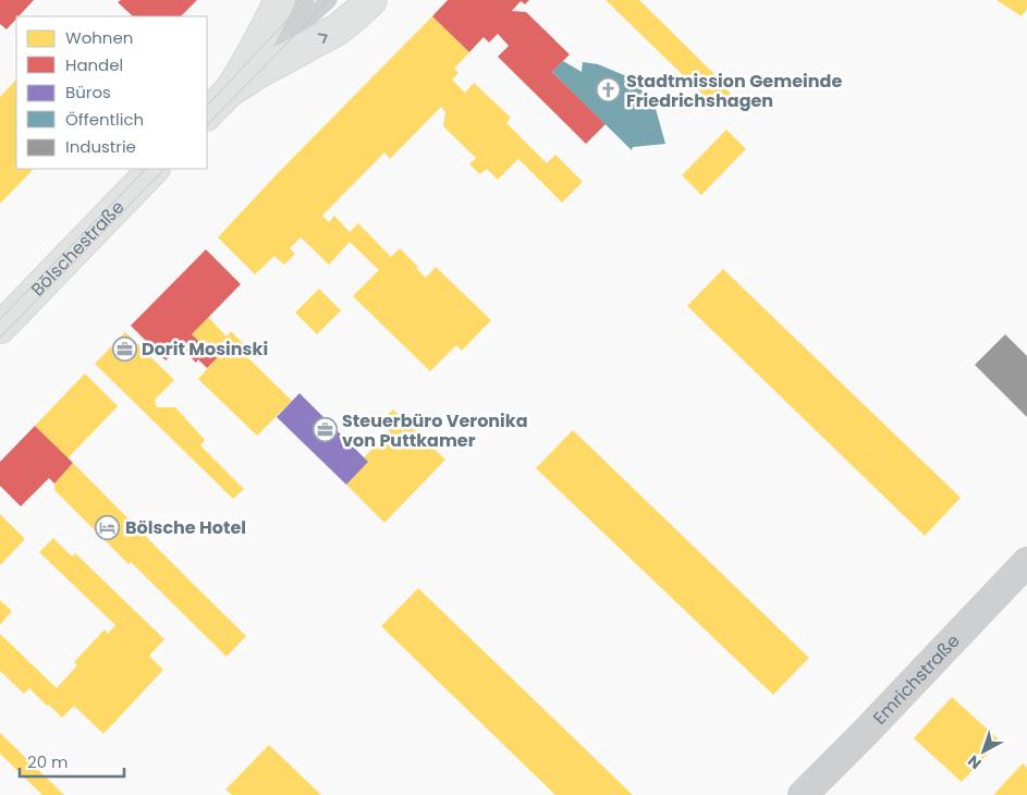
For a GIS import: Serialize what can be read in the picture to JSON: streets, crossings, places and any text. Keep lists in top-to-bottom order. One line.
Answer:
{"streets":{"street":["Bölschestraße","Emrichstraße"]},"places":{"church":["Stadtmission Gemeinde Friedrichshagen"],"office":["Dorit Mosinski","Steuerbüro Veronika von Puttkamer"],"hotel":["Bölsche Hotel"]},"legend":["Wohnen","Handel","Büros","Öffentlich","Industrie"],"scale_bar":"20 m","north":"bottom left"}
